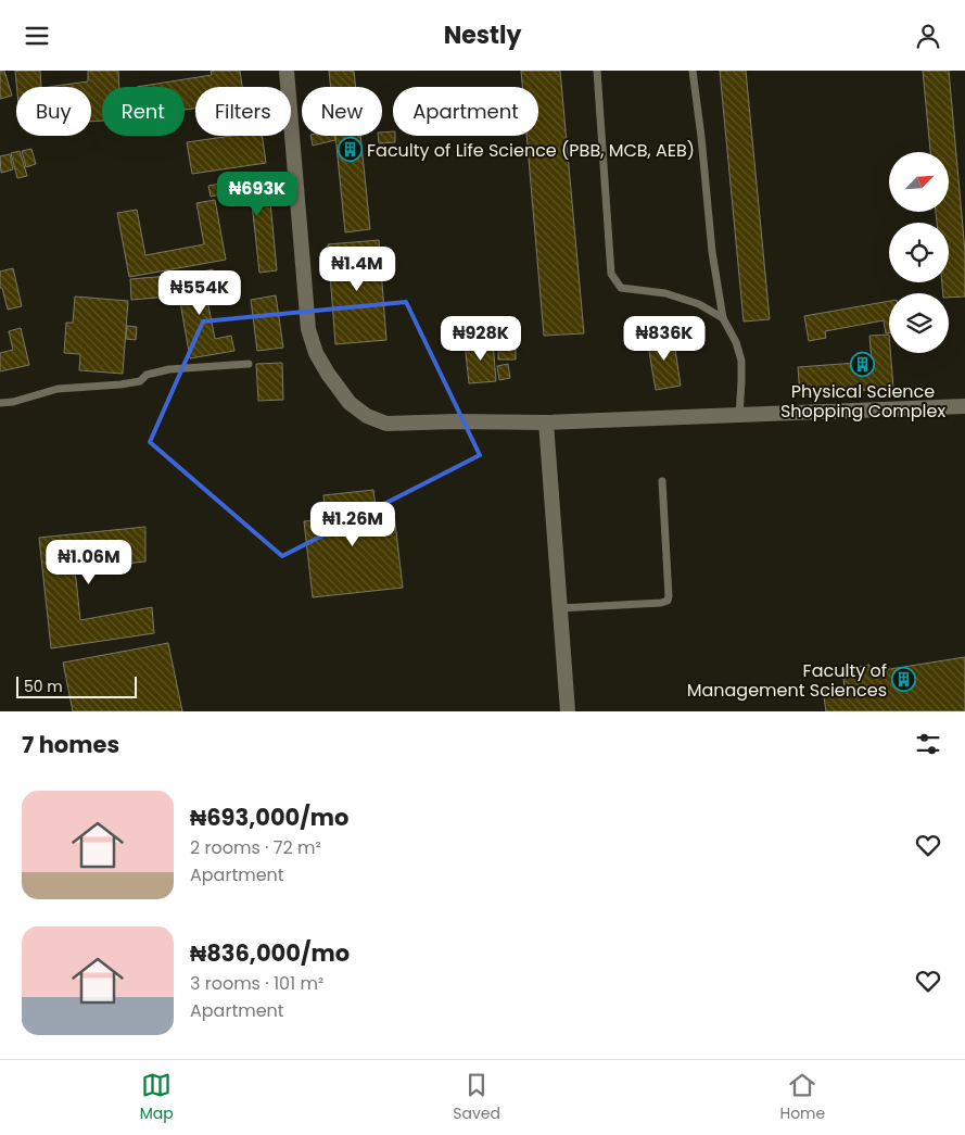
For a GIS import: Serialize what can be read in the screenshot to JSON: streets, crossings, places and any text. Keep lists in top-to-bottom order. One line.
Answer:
{"places":{"building":["Faculty of Life Science (PBB, MCB, AEB)","Physical Science Shopping Complex","Faculty of Management Sciences"]},"scale_bar":"50 m","north":"top right","page":{"header":"Nestly","chip":["Buy","Rent","Filters","New","Apartment"],"price":["₦693K","₦1.4M","₦554K","₦928K","₦836K","₦1.26M","₦1.06M"],"scale":"50 m","heading":"7 homes","list":[{"name":"₦693,000/mo","note":"2 rooms · 72 m² · Apartment"},{"name":"₦836,000/mo","note":"3 rooms · 101 m² · Apartment"}],"tabs":["Map","Saved","Home"]}}
